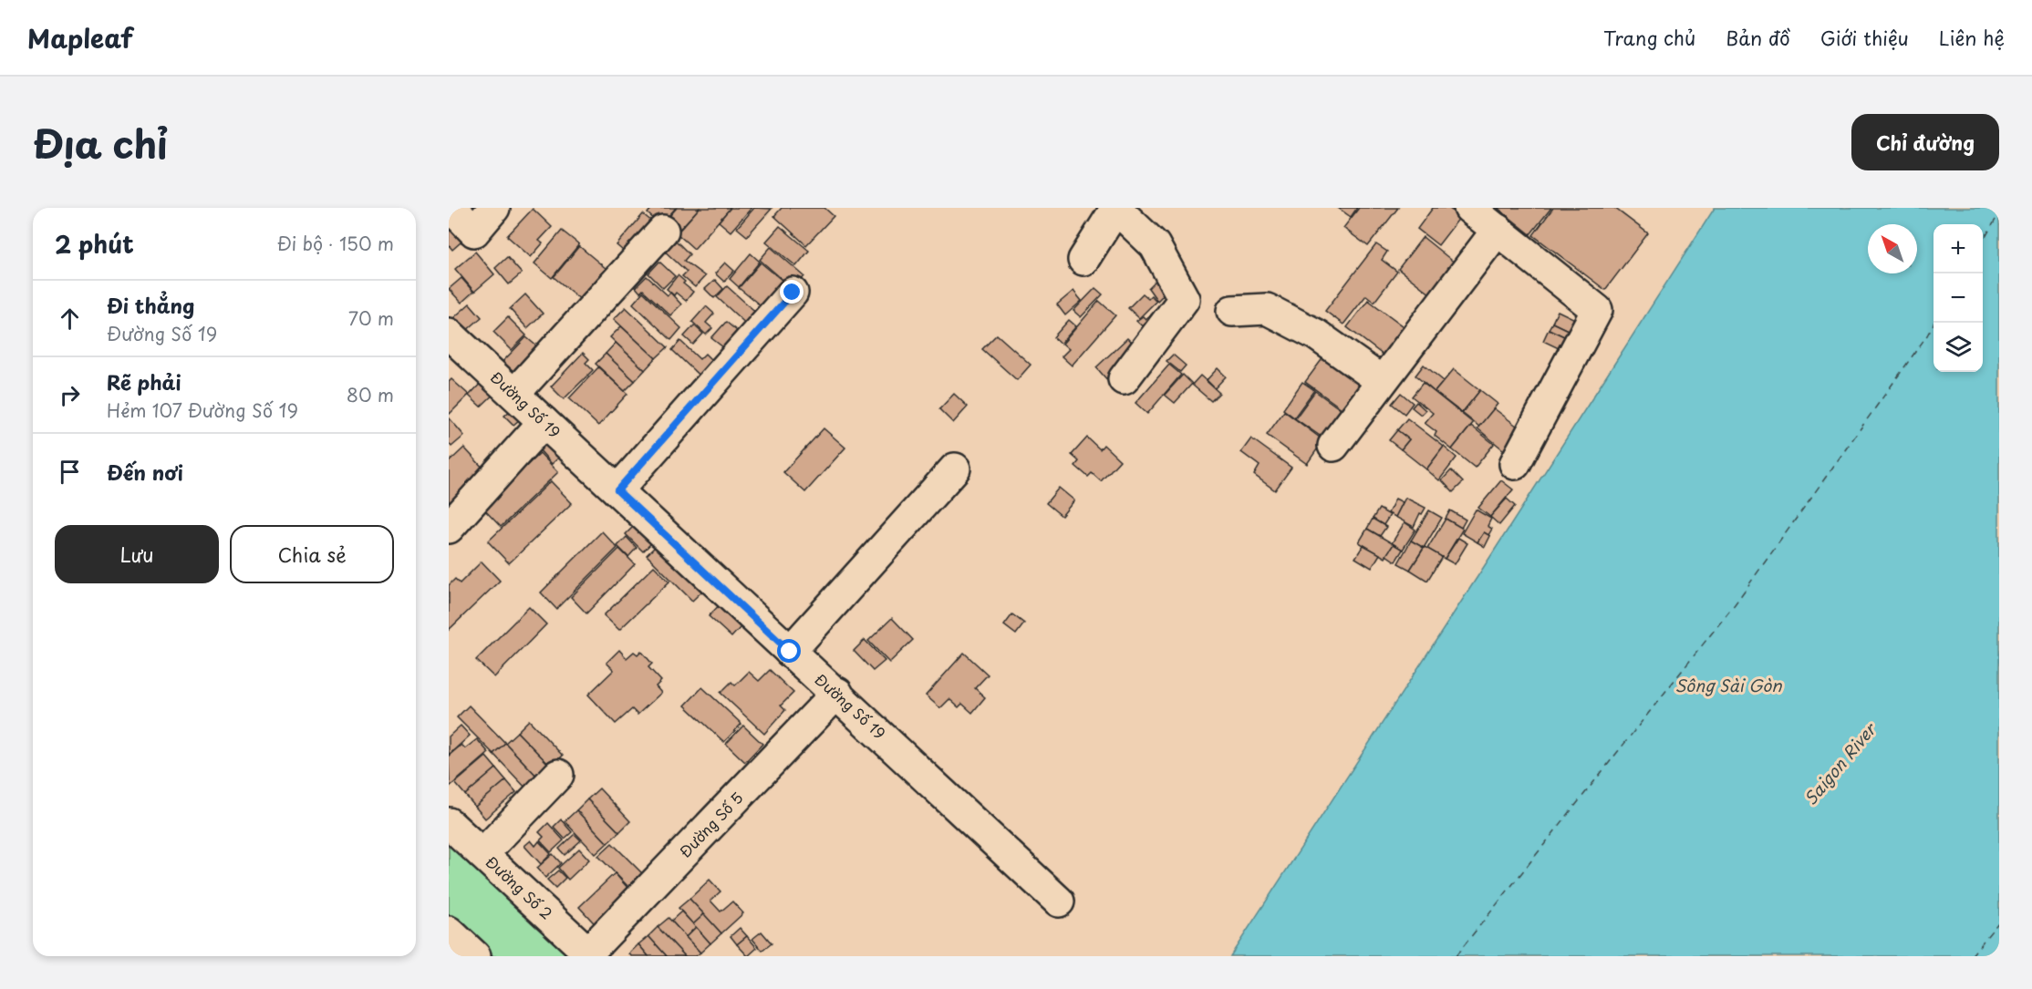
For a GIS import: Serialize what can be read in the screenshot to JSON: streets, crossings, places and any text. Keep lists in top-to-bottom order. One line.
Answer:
{"streets":{"street":["Đường Số 19","Đường Số 5","Đường Số 2"]},"crossings":[["Đường Số 19","Đường Số 5"],["Đường Số 5","Đường Số 2"]],"water":["Sông Sài Gòn","Saigon River"],"north":"top left","page":{"header":"Mapleaf","nav":["Trang chủ","Bản đồ","Giới thiệu","Liên hệ"],"title":"Địa chỉ","buttons":["Chỉ đường",["Lưu","Chia sẻ"]],"heading":["2 phút","Đi bộ · 150 m"],"map_buttons":["+","−"],"list":[["Đi thẳng","Đường Số 19","70 m"],["Rẽ phải","Hẻm 107 Đường Số 19","80 m"],"Đến nơi"]}}
